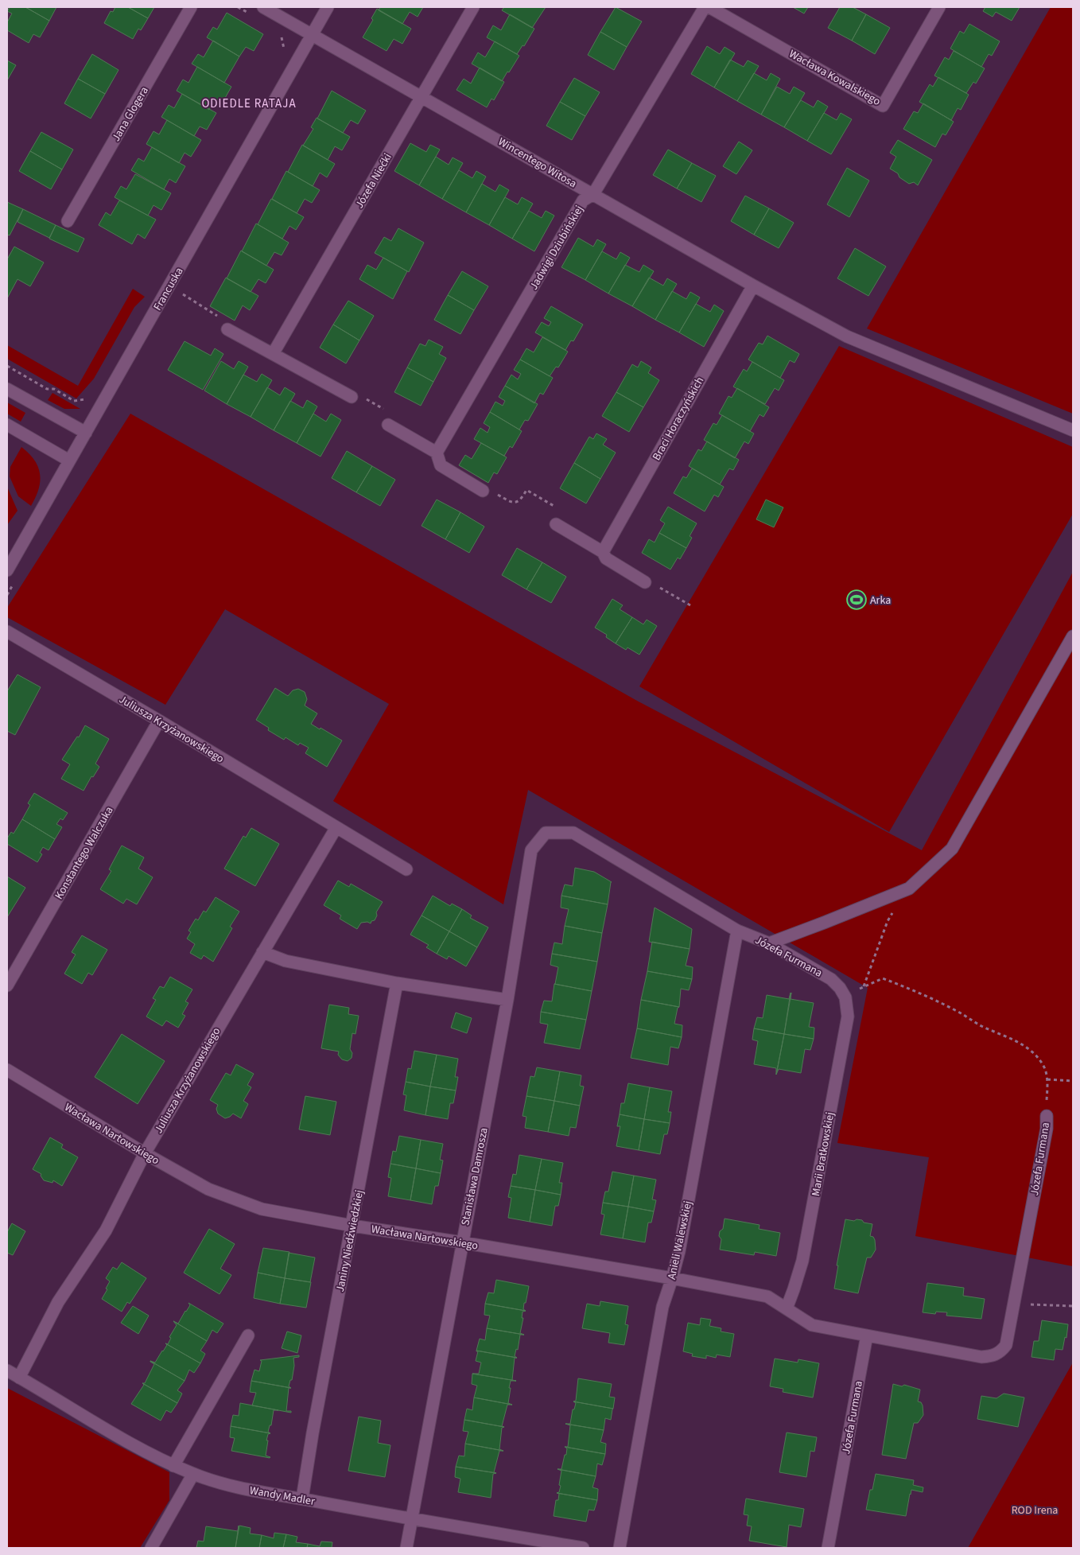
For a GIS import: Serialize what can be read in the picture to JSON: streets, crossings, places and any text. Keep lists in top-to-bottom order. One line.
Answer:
{"streets":{"street":["Wacława Kowalskiego","Jana Glogera","Wincentego Witosa","Józefa Niećki","Jadwigi Dziubińskiej","Francuska","Braci Horaczyńskich","Juliusza Krzyżanowskiego","Konstantego Walczuka","Józefa Furmana","Wacława Nartowskiego","Marii Bratkowskiej","Stanisława Damrosza","Anieli Walewskiej","Janiny Niedźwiedzkiej","Wandy Madler"]},"crossings":[["Wincentego Witosa","Józefa Niećki"],["Wincentego Witosa","Jadwigi Dziubińskiej"],["Wincentego Witosa","Francuska"],["Wincentego Witosa","Braci Horaczyńskich"],["Juliusza Krzyżanowskiego","Konstantego Walczuka"],["Juliusza Krzyżanowskiego","Wacława Nartowskiego"],["Juliusza Krzyżanowskiego","Wandy Madler"],["Józefa Furmana","Wacława Nartowskiego"],["Józefa Furmana","Marii Bratkowskiej"],["Józefa Furmana","Stanisława Damrosza"],["Józefa Furmana","Anieli Walewskiej"],["Wacława Nartowskiego","Marii Bratkowskiej"],["Wacława Nartowskiego","Stanisława Damrosza"],["Wacława Nartowskiego","Anieli Walewskiej"],["Wacława Nartowskiego","Janiny Niedźwiedzkiej"],["Stanisława Damrosza","Wandy Madler"],["Janiny Niedźwiedzkiej","Wandy Madler"]],"districts":["ODIEDLE RATAJA"],"parks":["ROD Irena"],"places":{"sports":["Arka"]}}
